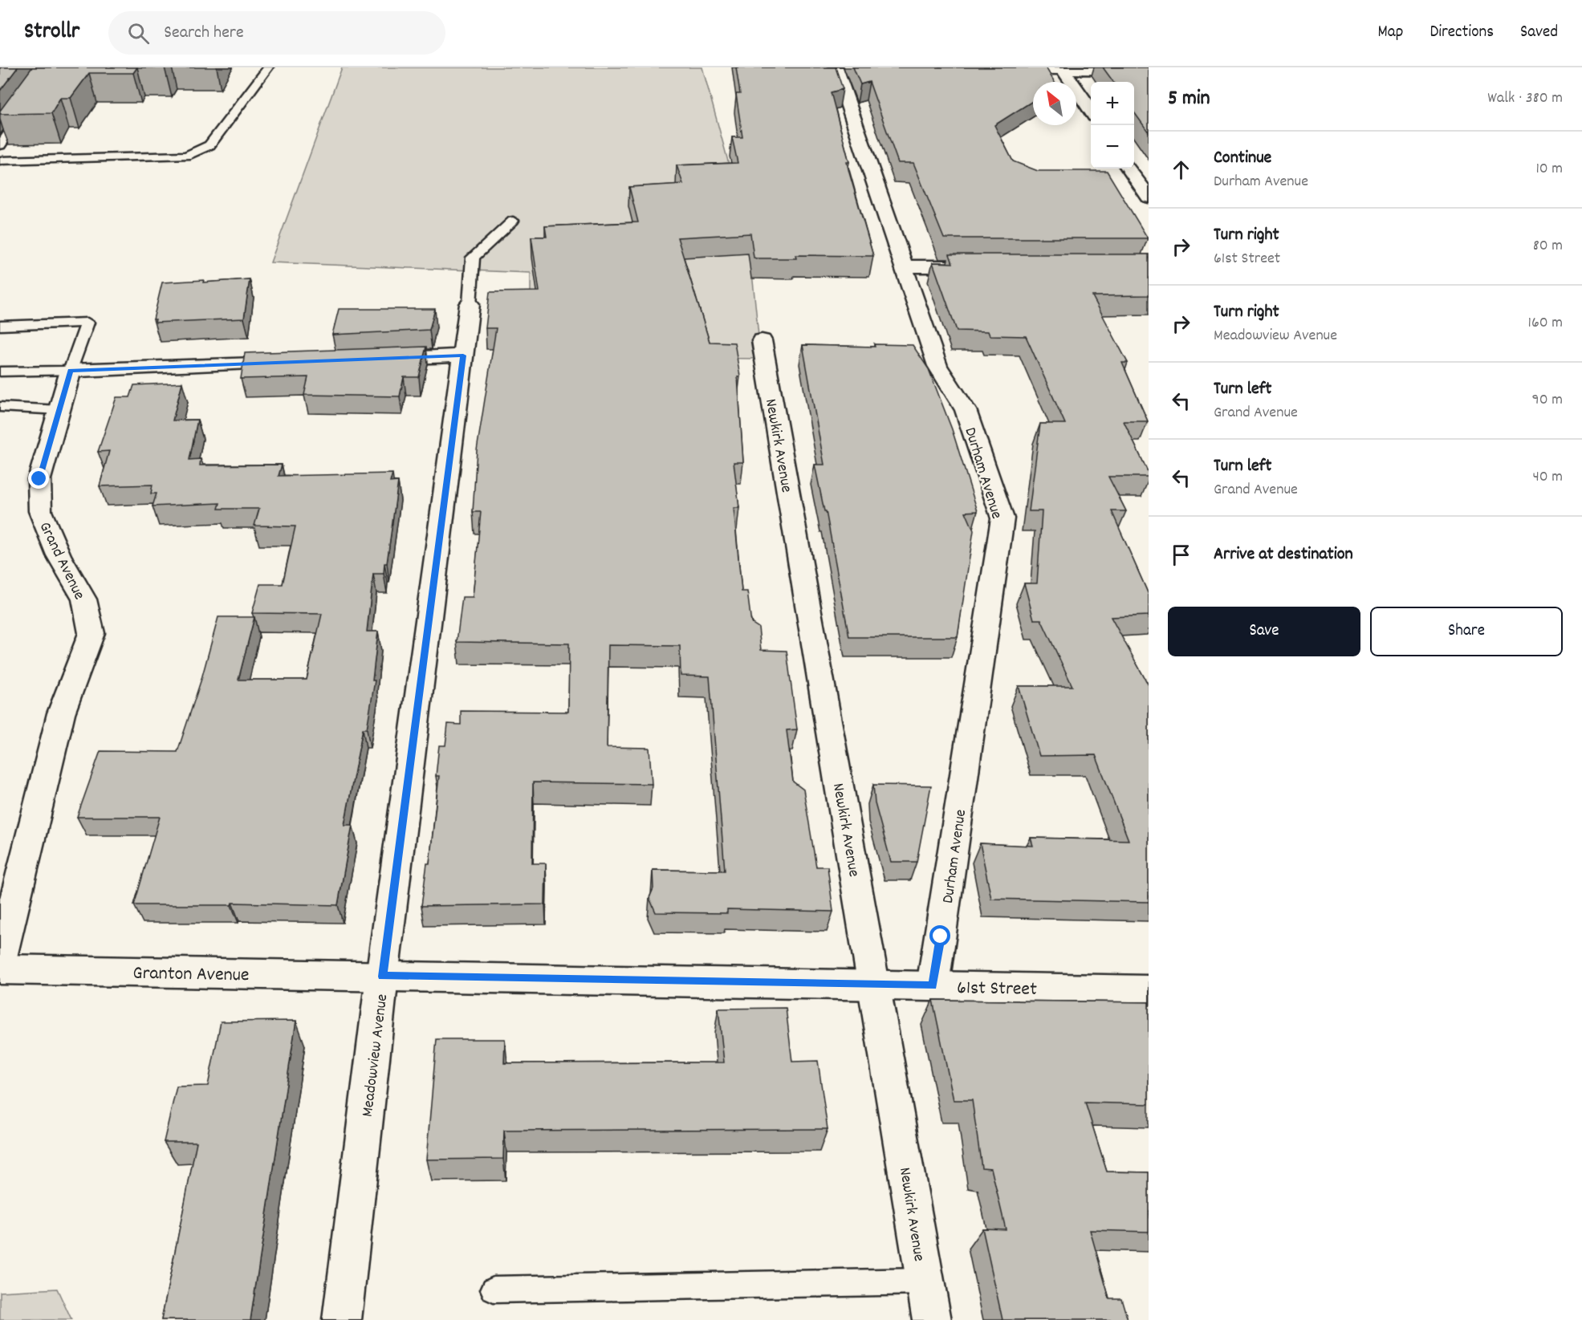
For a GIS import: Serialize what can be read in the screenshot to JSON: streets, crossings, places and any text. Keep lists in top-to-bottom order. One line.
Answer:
{"streets":{"street":["Newkirk Avenue","Durham Avenue","Grand Avenue","Granton Avenue","61st Street","Meadowview Avenue"]},"crossings":[["Newkirk Avenue","61st Street"],["Durham Avenue","61st Street"],["Granton Avenue","61st Street"],["Granton Avenue","Meadowview Avenue"],["61st Street","Meadowview Avenue"]],"north":"top left","page":{"header":"Strollr","search":"Search here","nav":["Map","Directions","Saved"],"heading":["5 min","Walk · 380 m"],"map_buttons":["+","−"],"list":[["Continue","Durham Avenue","10 m"],["Turn right","61st Street","80 m"],["Turn right","Meadowview Avenue","160 m"],["Turn left","Grand Avenue","90 m"],["Turn left","Grand Avenue","40 m"],"Arrive at destination"],"buttons":["Save","Share"]}}
